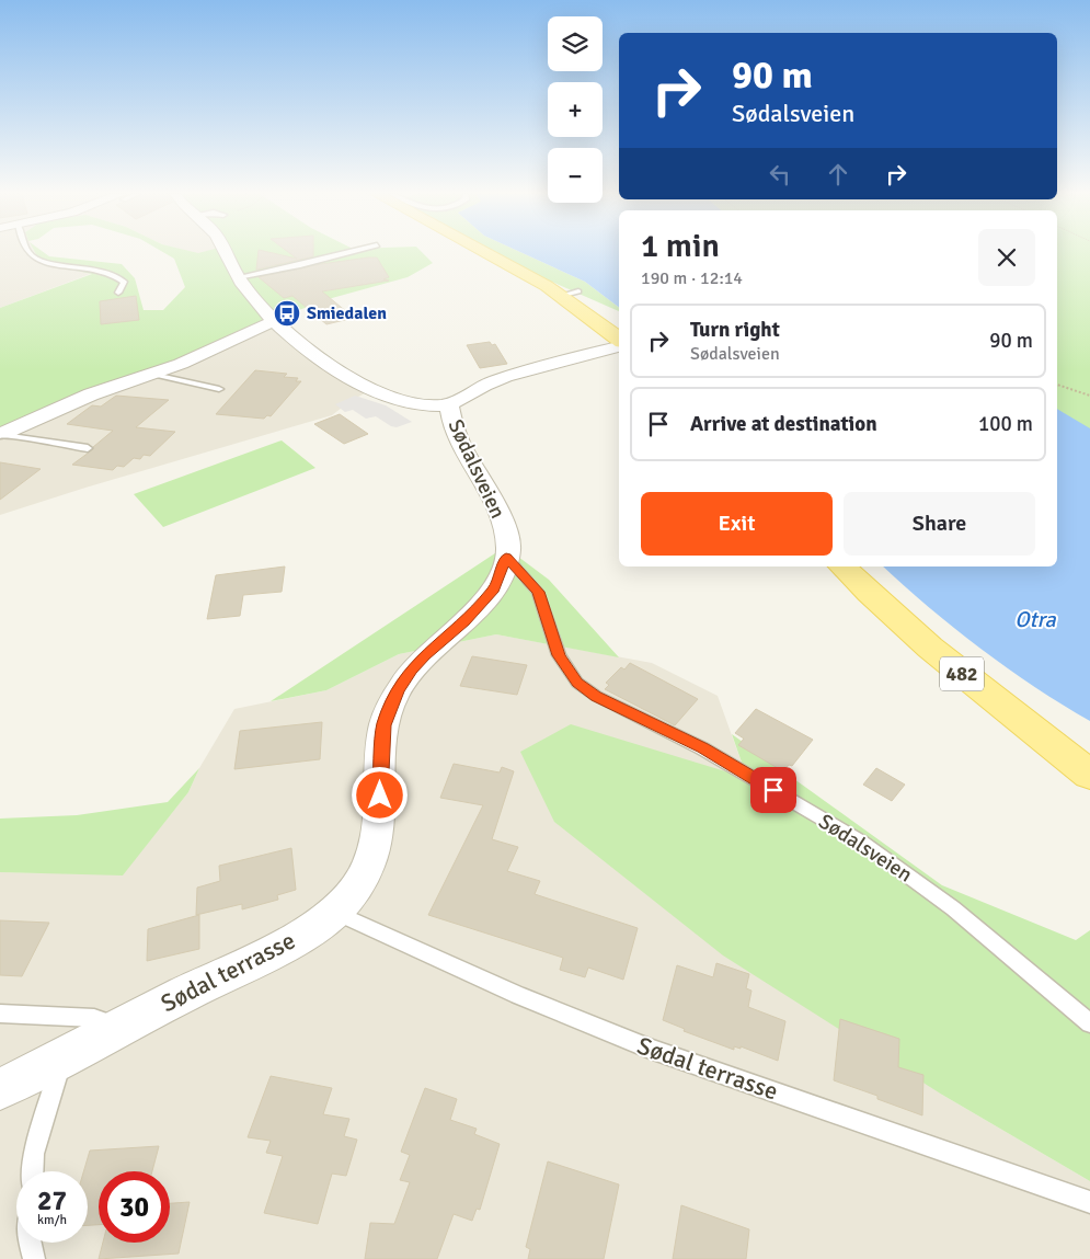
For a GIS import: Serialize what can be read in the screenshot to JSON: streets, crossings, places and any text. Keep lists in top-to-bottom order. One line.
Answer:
{"streets":{"main road":["482"],"street":["Sødalsveien","Sødal terrasse"]},"crossings":[["Sødalsveien","Sødal terrasse"]],"water":["Otra"],"places":{"bus stop":["Smiedalen"]},"page":{"map_buttons":["+","−"],"turn":["90 m","Sødalsveien"],"heading":["1 min","190 m · 12:14"],"list":[{"name":"Turn right","note":"Sødalsveien","value":"90 m"},{"name":"Arrive at destination","value":"100 m"}],"buttons":["Exit","Share"],"speed":"27 km/h","limit":"30"}}
